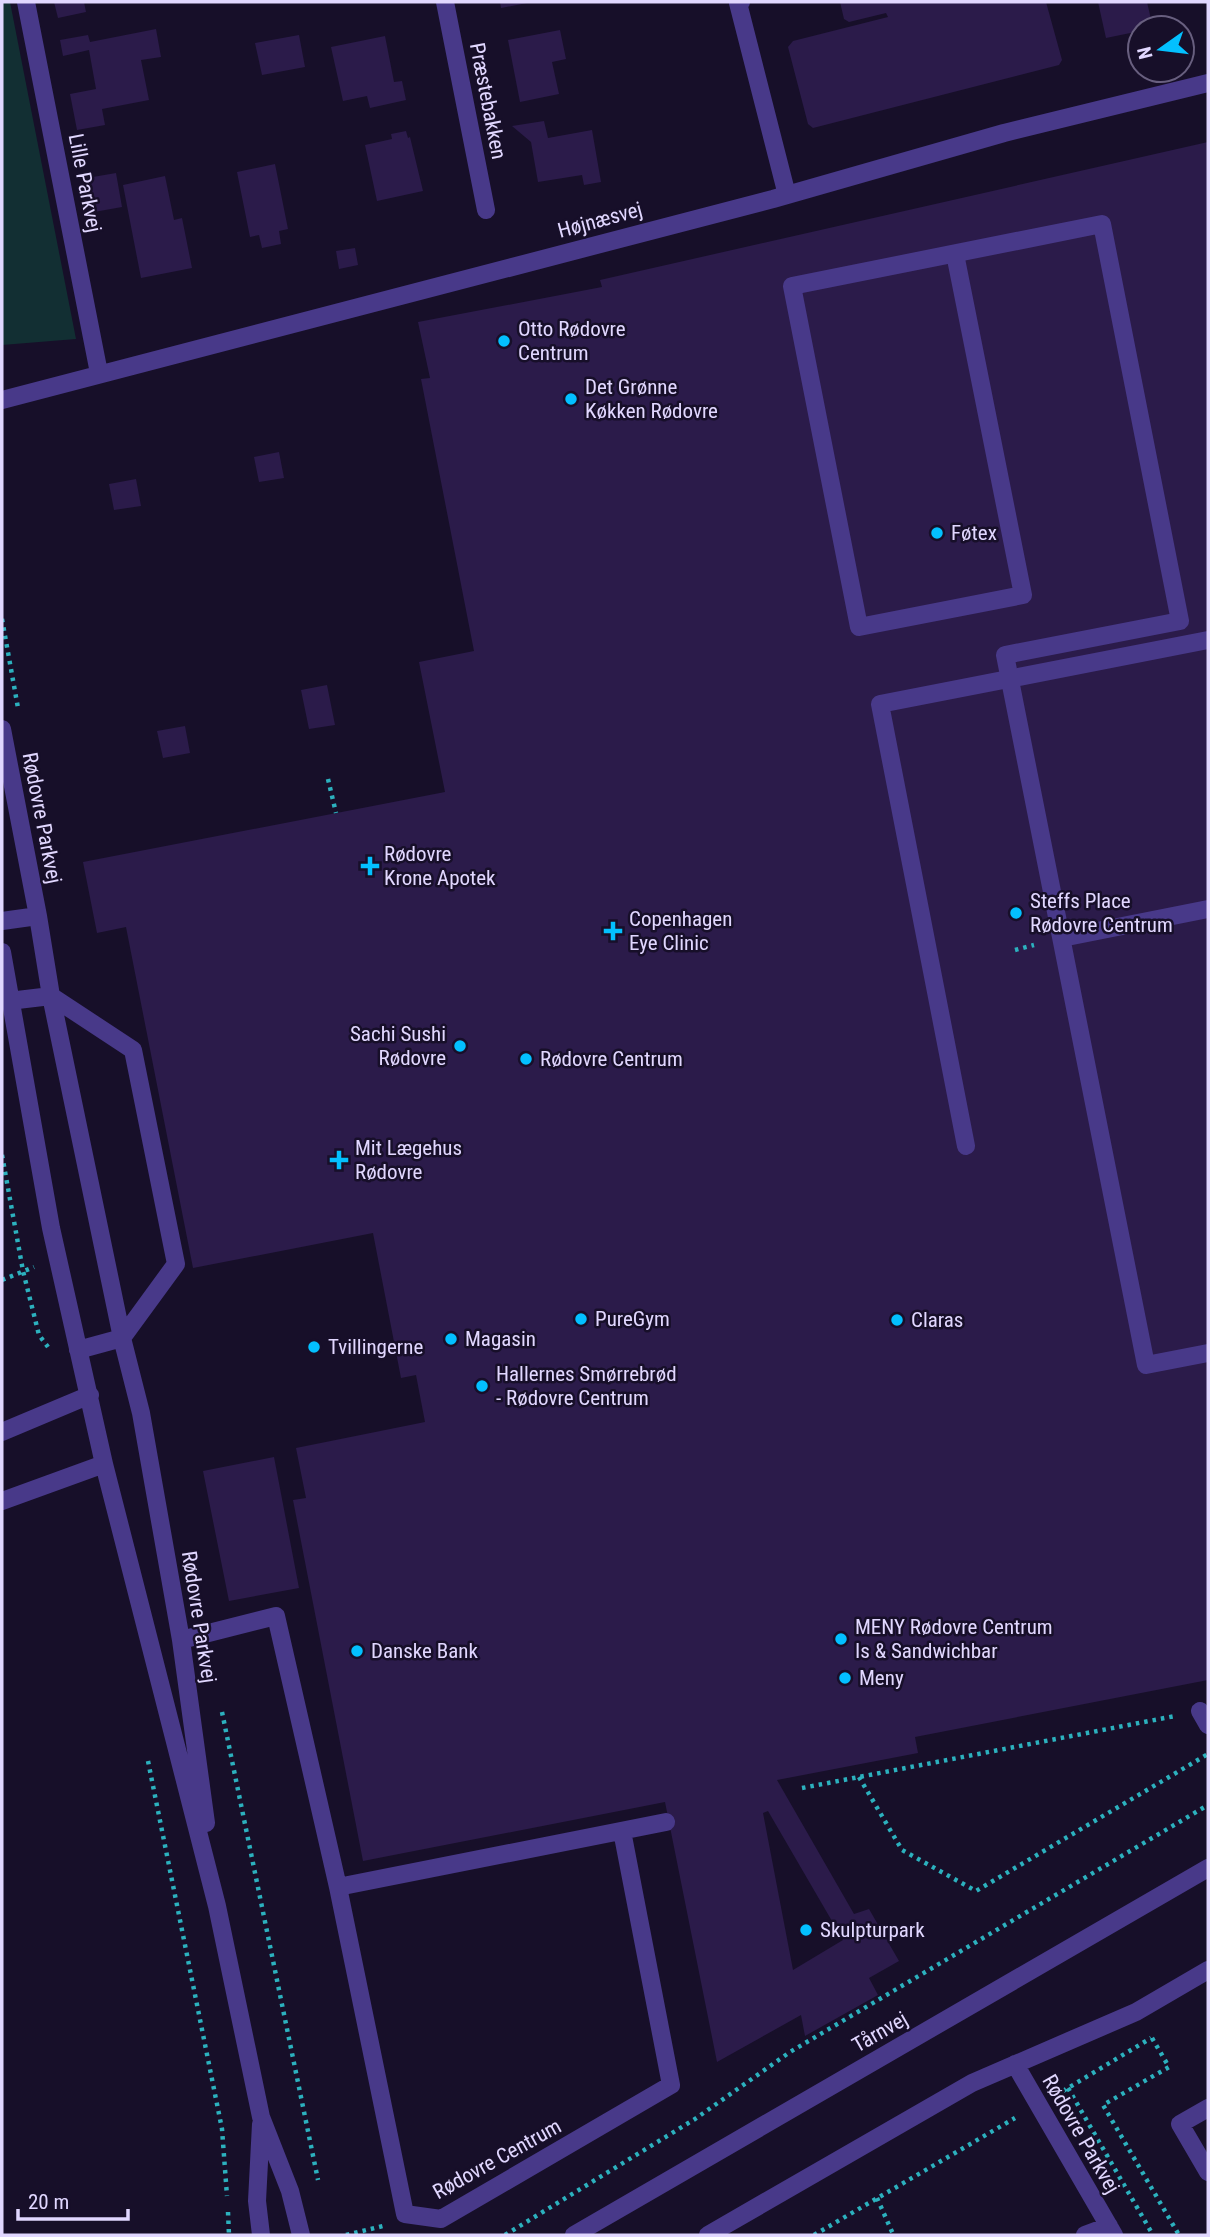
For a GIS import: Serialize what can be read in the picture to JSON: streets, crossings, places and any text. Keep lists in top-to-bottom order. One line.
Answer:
{"streets":{"street":["Præstebakken","Lille Parkvej","Højnæsvej","Rødovre Parkvej","Tårnvej","Rødovre Centrum"]},"crossings":[["Lille Parkvej","Højnæsvej"],["Rødovre Parkvej","Rødovre Centrum"]],"places":{"other":["Otto Rødovre Centrum","Det Grønne Køkken Rødovre","Føtex","Steffs Place Rødovre Centrum","Sachi Sushi Rødovre","Rødovre Centrum","PureGym","Claras","Magasin","Tvillingerne","Hallernes Smørrebrød - Rødovre Centrum","MENY Rødovre Centrum Is & Sandwichbar","Danske Bank","Meny","Skulpturpark"],"health":["Rødovre Krone Apotek","Copenhagen Eye Clinic","Mit Lægehus Rødovre"]},"scale_bar":"20 m","north":"left"}
